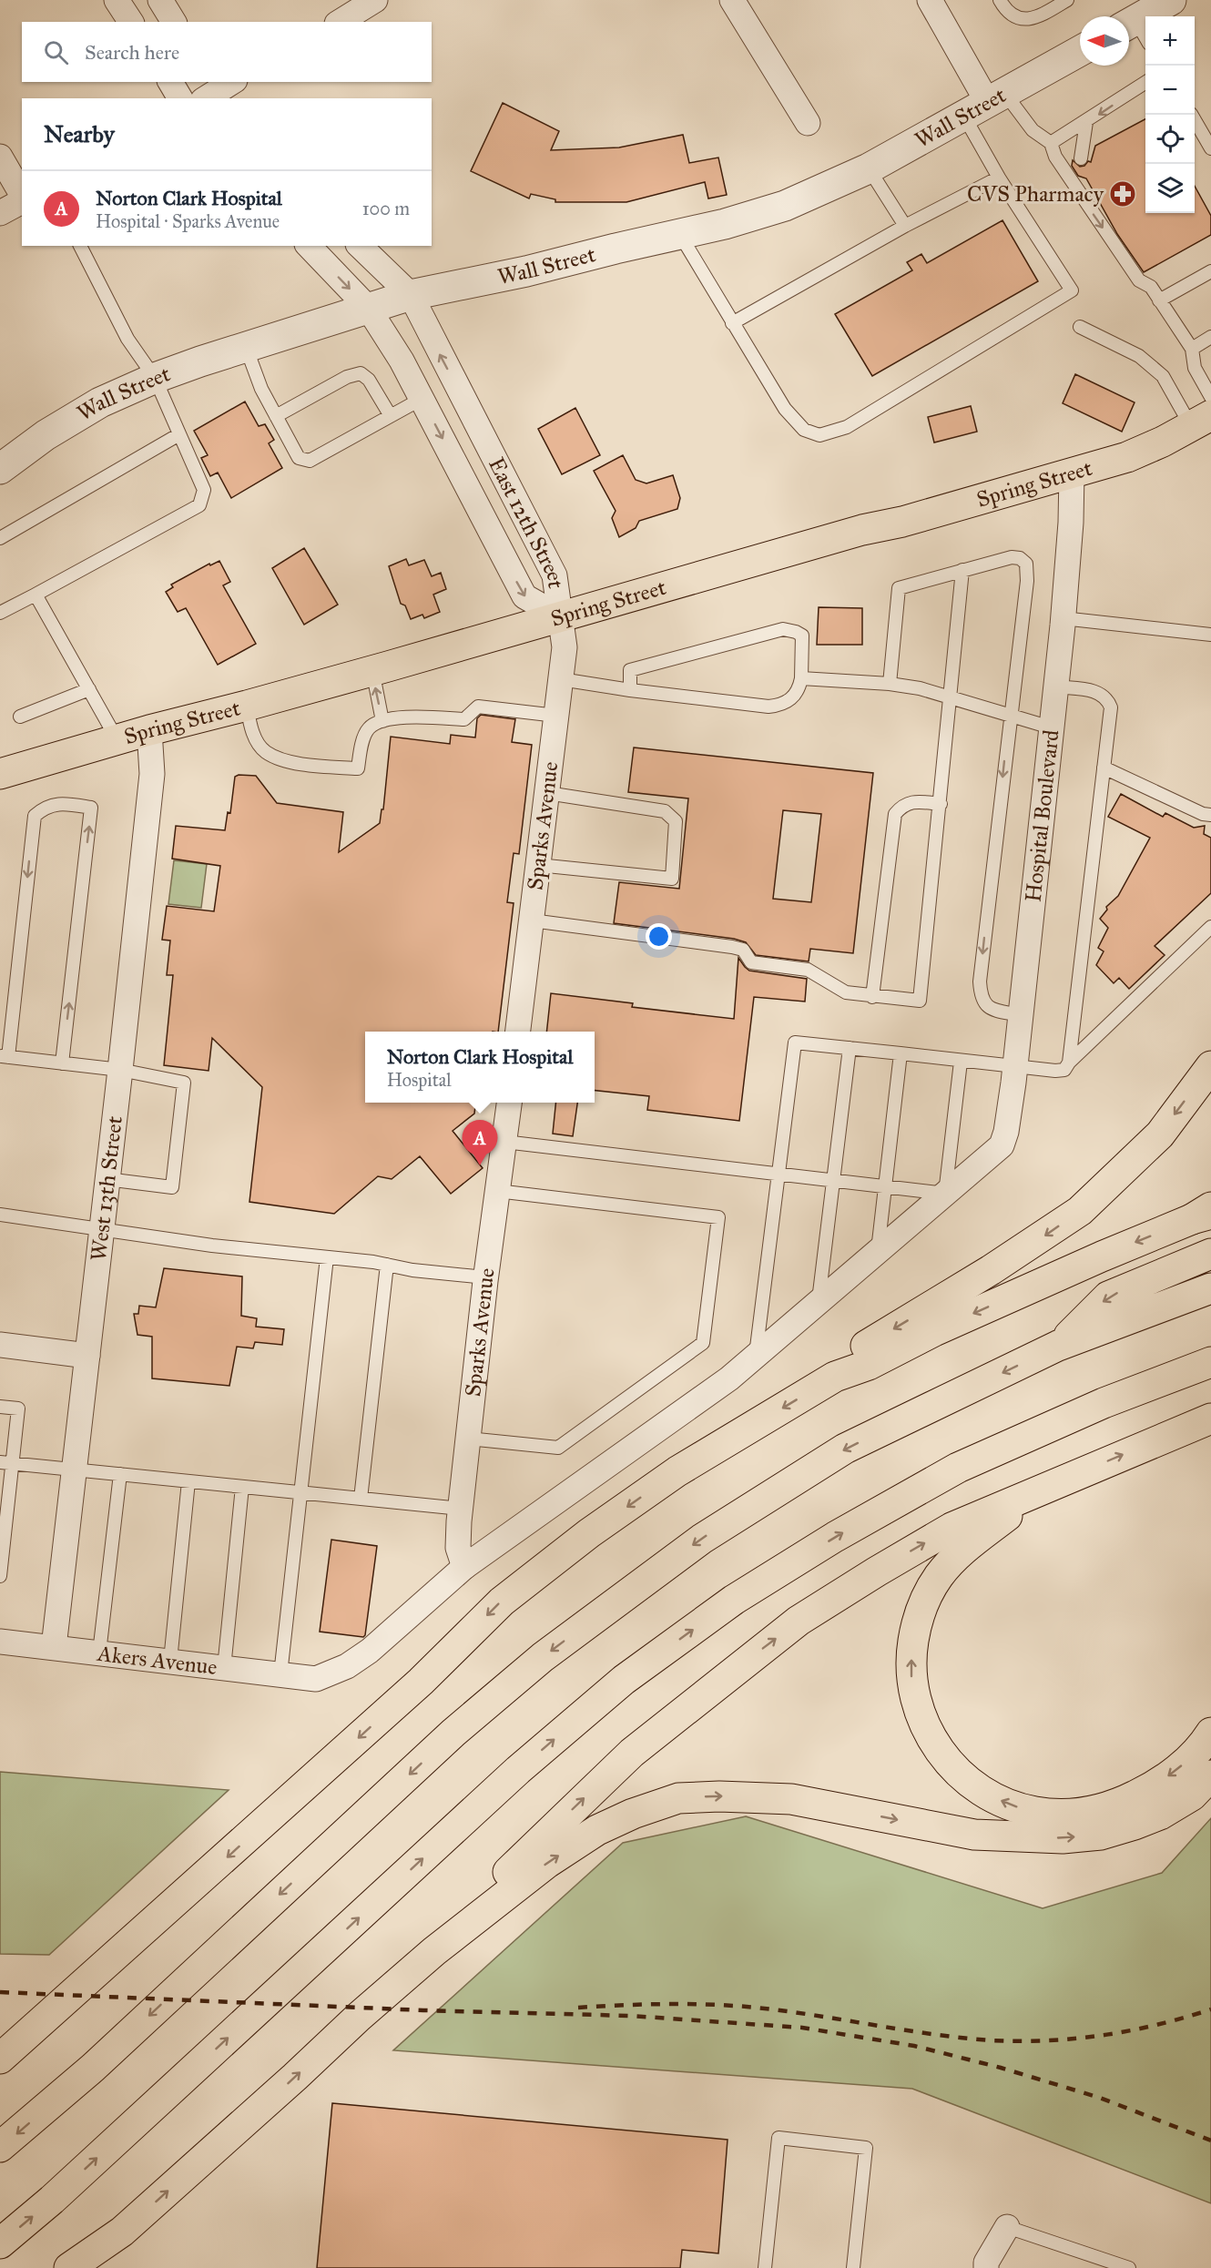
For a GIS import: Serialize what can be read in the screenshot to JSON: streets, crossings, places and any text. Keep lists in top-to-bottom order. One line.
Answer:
{"streets":{"main road":["Spring Street"],"street":["Wall Street","East 12th Street","Hospital Boulevard","Sparks Avenue","West 13th Street","Akers Avenue"]},"crossings":[["Wall Street","East 12th Street"],["Spring Street","East 12th Street"],["Spring Street","Hospital Boulevard"],["Spring Street","Sparks Avenue"],["Spring Street","West 13th Street"],["East 12th Street","Sparks Avenue"],["Sparks Avenue","Akers Avenue"],["West 13th Street","Akers Avenue"]],"places":{"pharmacy":["CVS Pharmacy"]},"north":"left","page":{"map_buttons":["+","−"],"search":"Search here","heading":"Nearby","list":[{"mark":"A","name":"Norton Clark Hospital","note":"Hospital · Sparks Avenue","value":"100 m"}],"popup":["Norton Clark Hospital","Hospital"],"pins":"A"}}
